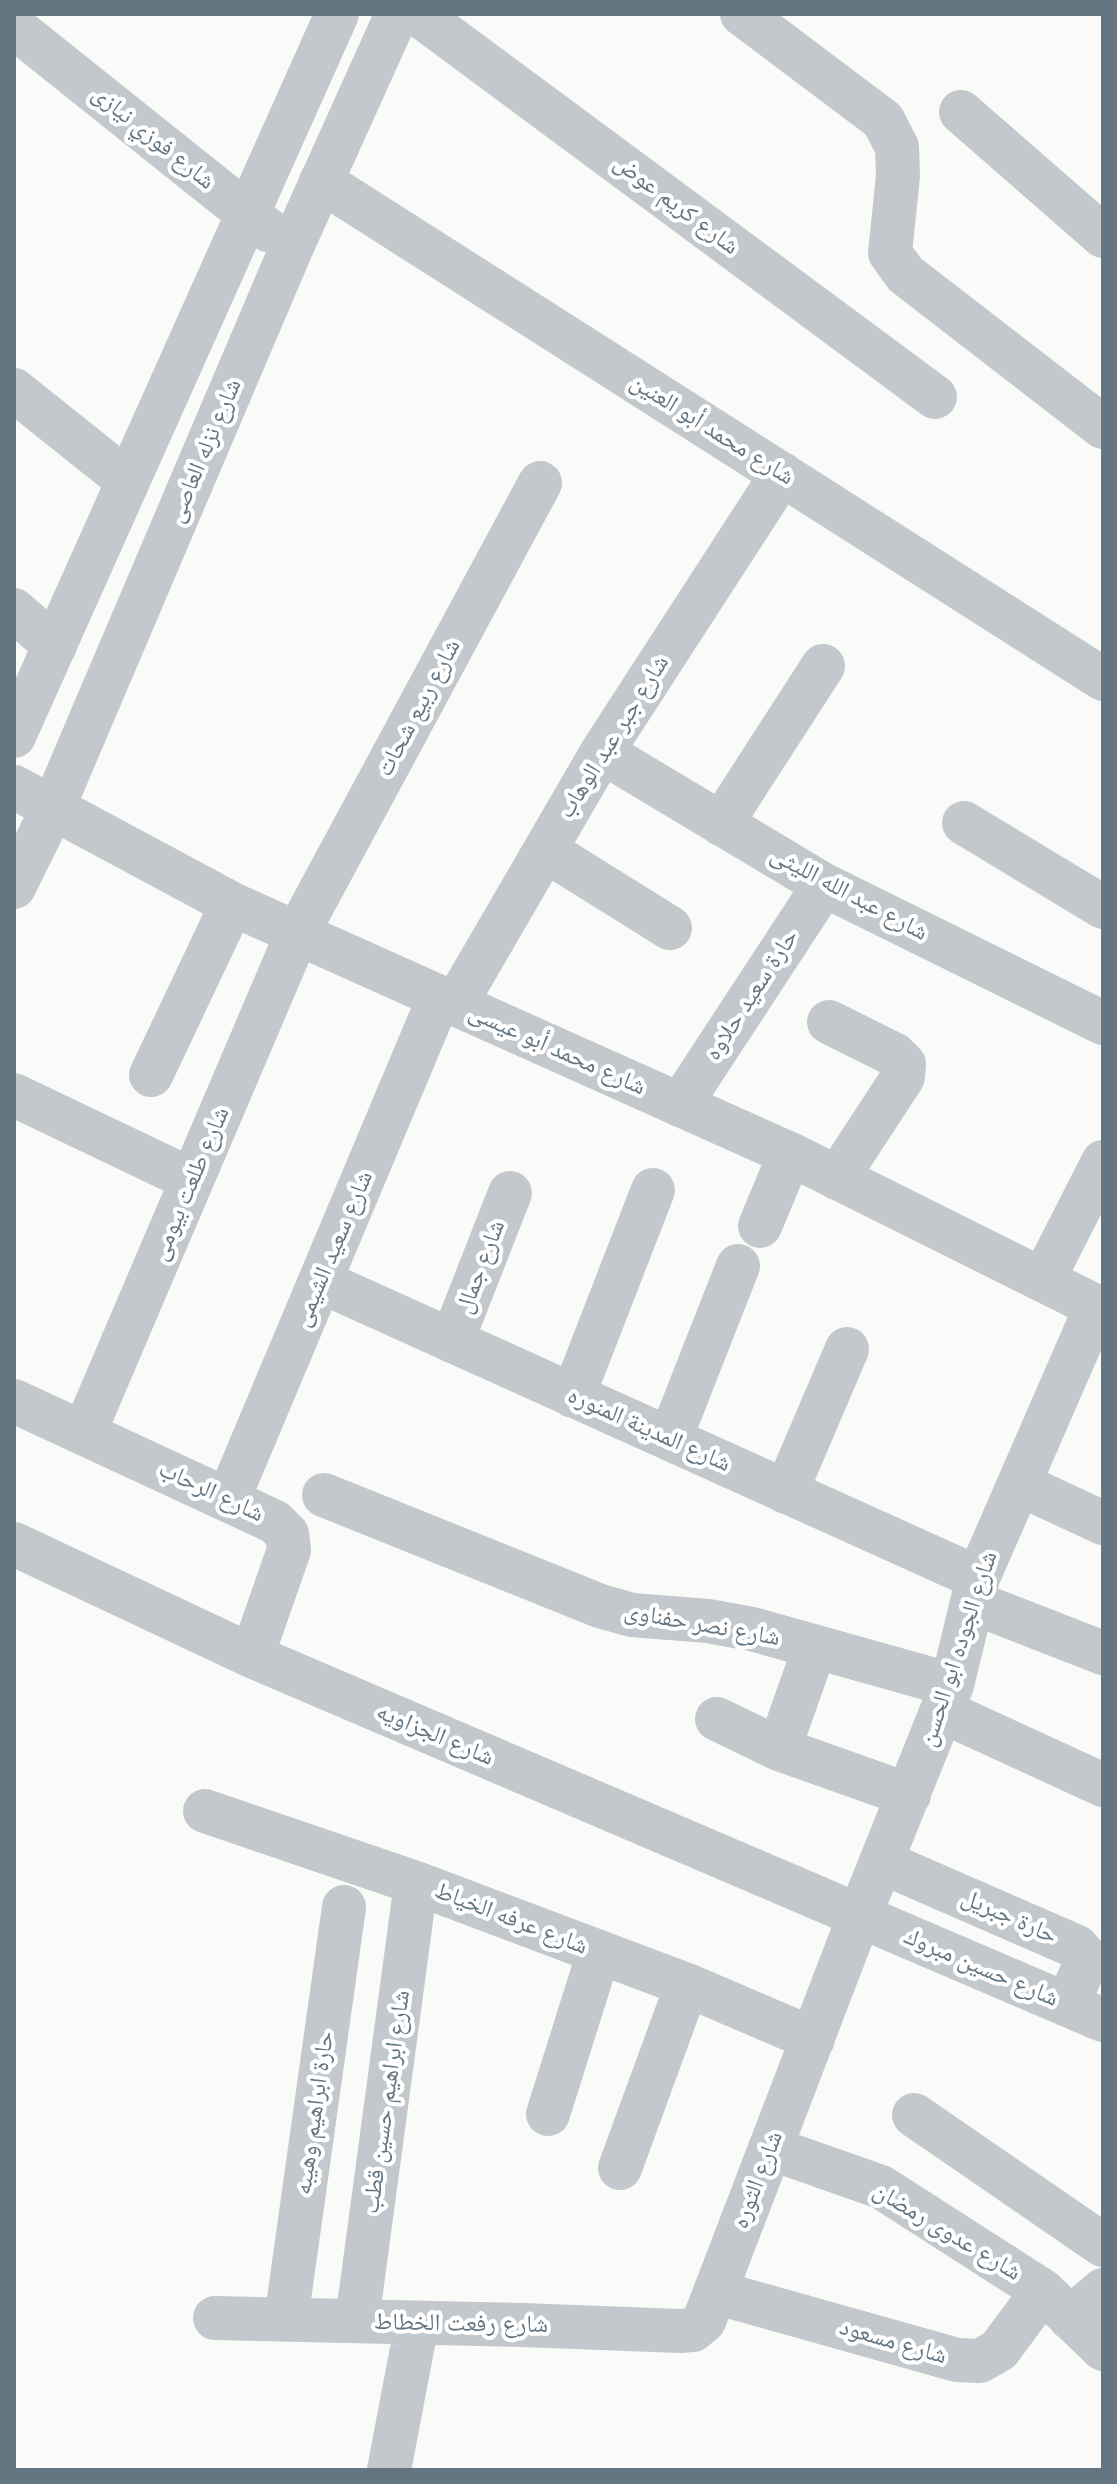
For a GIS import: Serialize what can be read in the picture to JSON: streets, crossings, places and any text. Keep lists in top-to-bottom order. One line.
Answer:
{"streets":{"street":["شارع فوزي نيازى","شارع كريم عوض","شارع محمد أبو العنين","شارع نزله العاصى","شارع ربيع شحات","شارع جبر عبد الوهاب","شارع عبد الله الليثى","حارة سعيد حلاوه","شارع محمد أبو عيسى","شارع طلعت بيومى","شارع سعيد الشيمى","شارع جمال","شارع المدينة المنوره","شارع الرحاب","شارع نصر حفناوى","شارع الجوده ابو الحسن","شارع الجزاويه","حارة جبريل","شارع عرفه الخياط","شارع حسين مبروك","شارع ابراهيم حسين قطب","حارة ابراهيم وهيبه","شارع الثوره","شارع عدوى رمضان","شارع رفعت الخطاط","شارع مسعود"]},"crossings":[["شارع فوزي نيازى","شارع نزله العاصى"],["شارع محمد أبو العنين","شارع نزله العاصى"],["شارع محمد أبو العنين","شارع جبر عبد الوهاب"],["شارع نزله العاصى","شارع محمد أبو عيسى"],["شارع ربيع شحات","شارع محمد أبو عيسى"],["شارع ربيع شحات","شارع طلعت بيومى"],["شارع جبر عبد الوهاب","شارع عبد الله الليثى"],["شارع جبر عبد الوهاب","شارع محمد أبو عيسى"],["شارع جبر عبد الوهاب","شارع سعيد الشيمى"],["شارع عبد الله الليثى","حارة سعيد حلاوه"],["حارة سعيد حلاوه","شارع محمد أبو عيسى"],["شارع محمد أبو عيسى","شارع طلعت بيومى"],["شارع محمد أبو عيسى","شارع سعيد الشيمى"],["شارع محمد أبو عيسى","شارع الجوده ابو الحسن"],["شارع طلعت بيومى","شارع الرحاب"],["شارع سعيد الشيمى","شارع المدينة المنوره"],["شارع سعيد الشيمى","شارع الرحاب"],["شارع جمال","شارع المدينة المنوره"],["شارع المدينة المنوره","شارع الجوده ابو الحسن"],["شارع الرحاب","شارع الجزاويه"],["شارع نصر حفناوى","شارع الجوده ابو الحسن"],["شارع الجوده ابو الحسن","شارع الجزاويه"],["شارع الجوده ابو الحسن","حارة جبريل"],["شارع الجوده ابو الحسن","شارع عرفه الخياط"],["شارع الجوده ابو الحسن","شارع حسين مبروك"],["شارع الجوده ابو الحسن","شارع الثوره"],["شارع الجزاويه","شارع حسين مبروك"],["حارة جبريل","شارع حسين مبروك"],["شارع عرفه الخياط","شارع ابراهيم حسين قطب"],["شارع عرفه الخياط","شارع الثوره"],["شارع ابراهيم حسين قطب","شارع رفعت الخطاط"],["حارة ابراهيم وهيبه","شارع رفعت الخطاط"],["شارع الثوره","شارع عدوى رمضان"],["شارع الثوره","شارع رفعت الخطاط"],["شارع الثوره","شارع مسعود"],["شارع عدوى رمضان","شارع مسعود"],["شارع رفعت الخطاط","شارع مسعود"]]}
